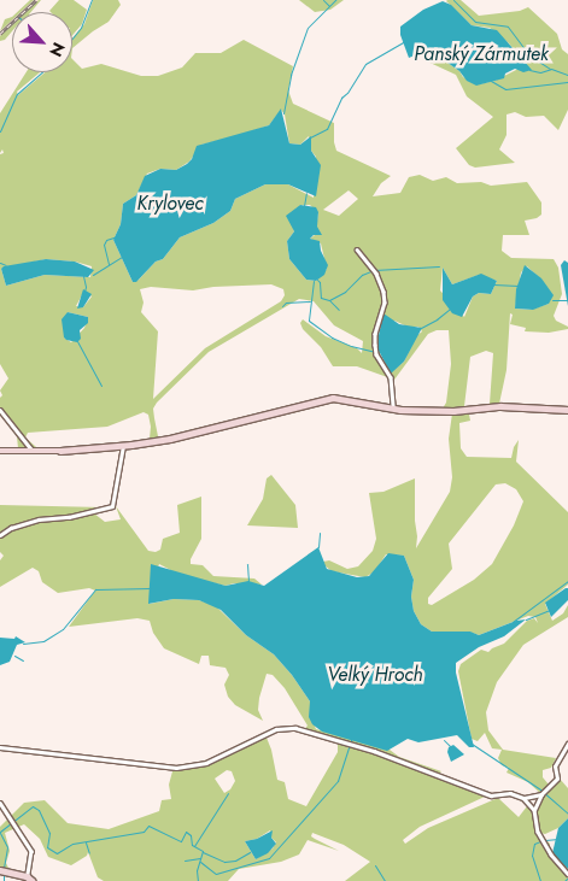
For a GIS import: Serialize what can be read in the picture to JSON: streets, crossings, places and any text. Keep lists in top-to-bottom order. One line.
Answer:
{"water":["Panský Zármutek","Krylovec","Velký Hroch"],"north":"bottom right"}
